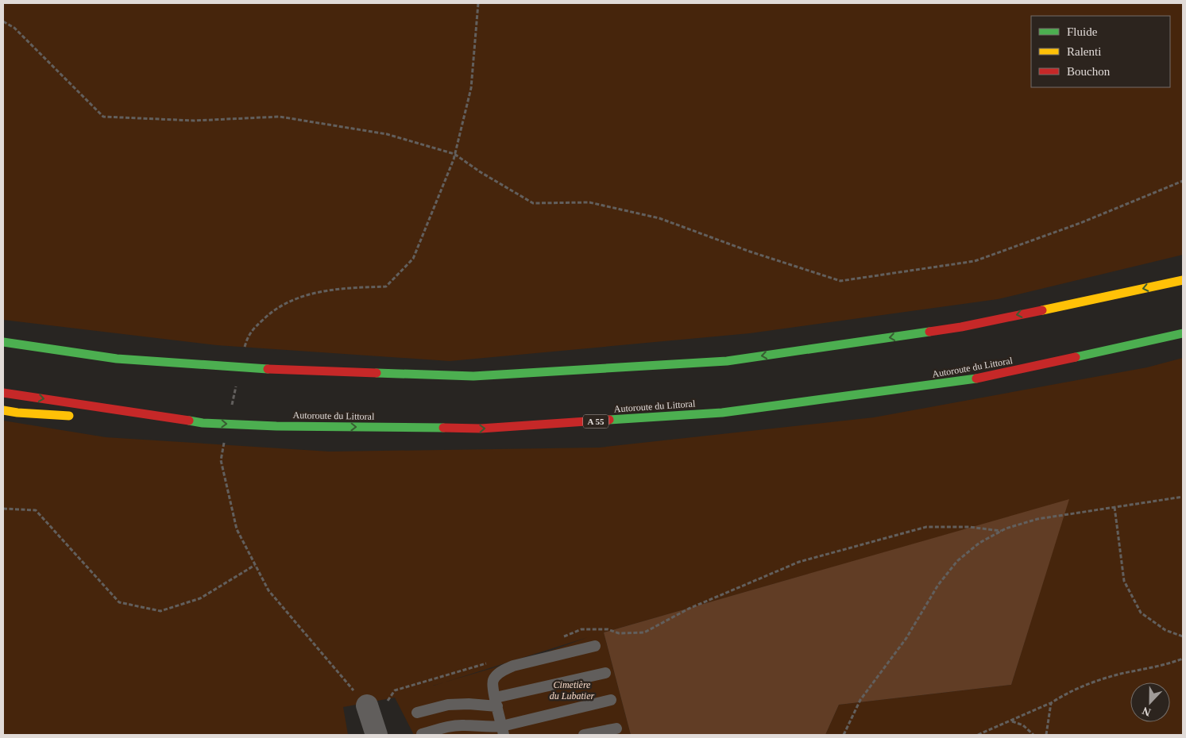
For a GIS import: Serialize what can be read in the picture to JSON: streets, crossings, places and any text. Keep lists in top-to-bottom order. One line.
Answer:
{"streets":{"highway":["Autoroute du Littoral","A 55"]},"parks":["Cimetière du Lubatier"],"legend":["Fluide","Ralenti","Bouchon"],"north":"bottom"}
